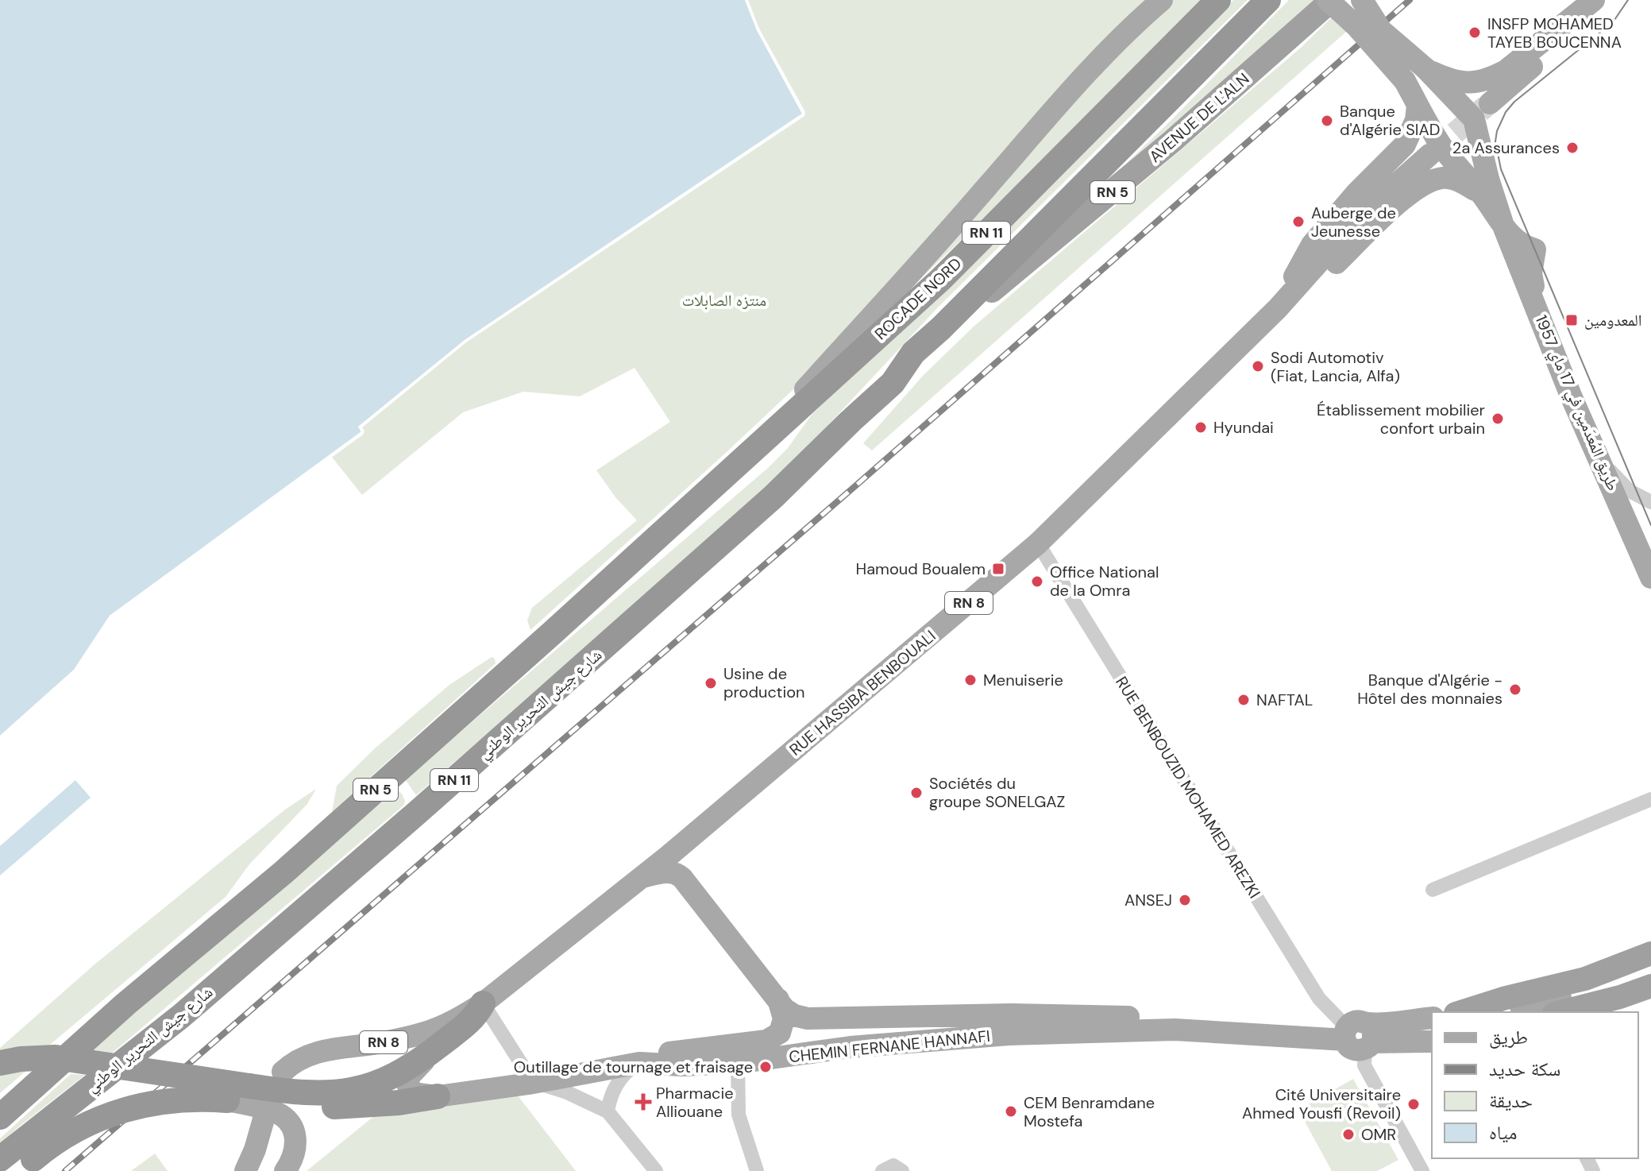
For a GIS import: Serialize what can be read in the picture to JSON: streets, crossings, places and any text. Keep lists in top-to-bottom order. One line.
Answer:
{"streets":{"highway":["AVENUE DE L'ALN","RN 5","RN 11","ROCADE NORD","شارع جيش التحرير الوطني"],"main road":["طريق المُعدَمين في 17 ماي 1957","RN 8","RUE HASSIBA BENBOUALI","CHEMIN FERNANE HANNAFI"],"street":["RUE BENBOUZID MOHAMED AREZKI"]},"crossings":[["AVENUE DE L'ALN","RN 11"],["AVENUE DE L'ALN","شارع جيش التحرير الوطني"],["RN 5","ROCADE NORD"],["RN 11","شارع جيش التحرير الوطني"],["RN 8","RUE HASSIBA BENBOUALI"],["RUE HASSIBA BENBOUALI","RUE BENBOUZID MOHAMED AREZKI"],["RUE HASSIBA BENBOUALI","CHEMIN FERNANE HANNAFI"],["RUE BENBOUZID MOHAMED AREZKI","CHEMIN FERNANE HANNAFI"]],"parks":["منتزه الصابلات"],"places":{"other":["INSFP MOHAMED TAYEB BOUCENNA","Banque d'Algérie SIAD","2a Assurances","Auberge de Jeunesse","Sodi Automotiv (Fiat, Lancia, Alfa)","Établissement mobilier confort urbain","Hyundai","Office National de la Omra","Menuiserie","Usine de production","Banque d'Algérie - Hôtel des monnaies","NAFTAL","Sociétés du groupe SONELGAZ","ANSEJ","Outillage de tournage et fraisage","Cité Universitaire Ahmed Yousfi (Revoil)","CEM Benramdane Mostefa","OMR"],"transit":["المعدومين","Hamoud Boualem"],"health":["Pharmacie Alliouane"]},"legend":["طريق","سكة حديد","حديقة","مياه"]}
